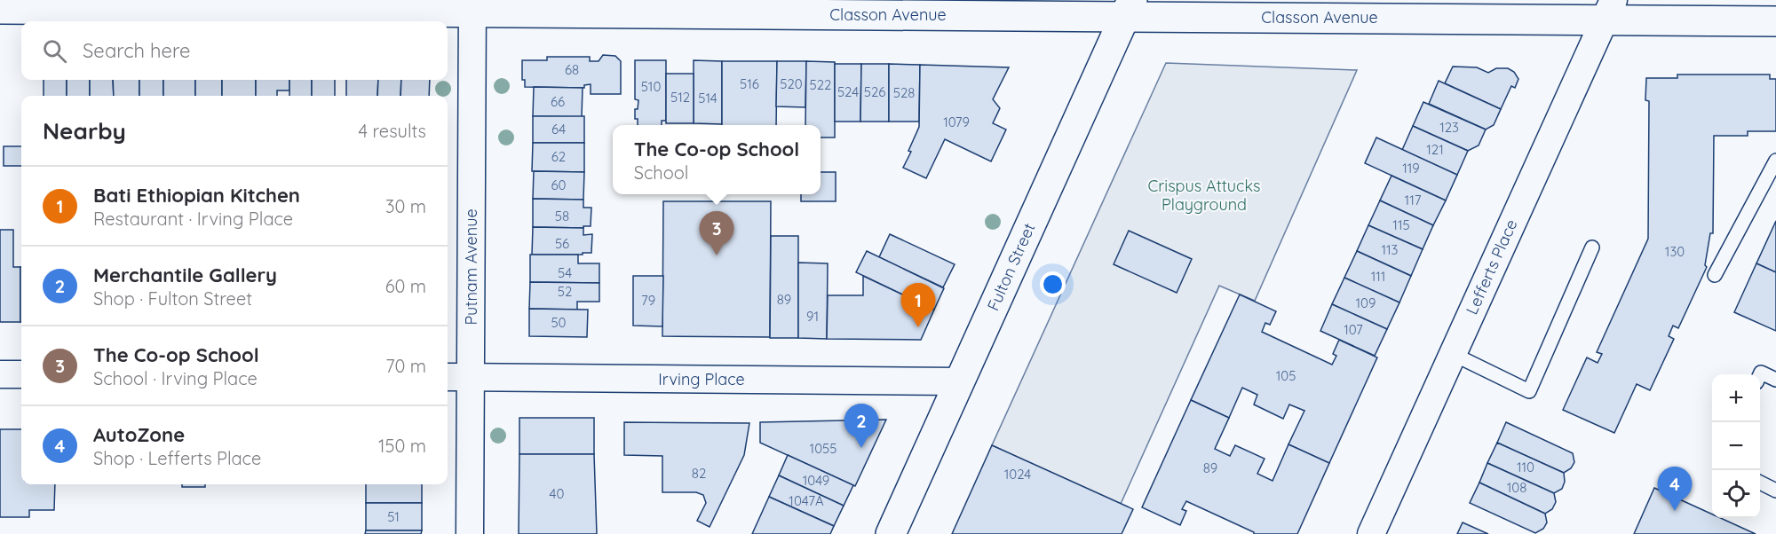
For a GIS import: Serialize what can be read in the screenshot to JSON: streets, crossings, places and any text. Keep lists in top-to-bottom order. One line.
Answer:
{"streets":{"street":["Classon Avenue","Putnam Avenue","Fulton Street","Lefferts Place","Irving Place"]},"crossings":[["Classon Avenue","Putnam Avenue"],["Classon Avenue","Fulton Street"],["Classon Avenue","Lefferts Place"],["Putnam Avenue","Irving Place"],["Fulton Street","Irving Place"]],"parks":["Crispus Attucks Playground"],"house_numbers":["68","516","520","522","510","524","526","528","512","514","66","1079","123","64","121","62","119","60","117","58","115","56","113","130","54","111","52","89","79","109","91","50","107","105","1055","110","89","82","1024","1049","108","40","1047A","51"],"page":{"search":"Search here","heading":["Nearby","4 results"],"popup":["The Co-op School","School"],"list":[{"mark":"1","name":"Bati Ethiopian Kitchen","note":"Restaurant · Irving Place","value":"30 m"},{"mark":"2","name":"Merchantile Gallery","note":"Shop · Fulton Street","value":"60 m"},{"mark":"3","name":"The Co-op School","note":"School · Irving Place","value":"70 m"},{"mark":"4","name":"AutoZone","note":"Shop · Lefferts Place","value":"150 m"}],"pins":["3","1","2","4"],"map_buttons":["+","−"]}}
